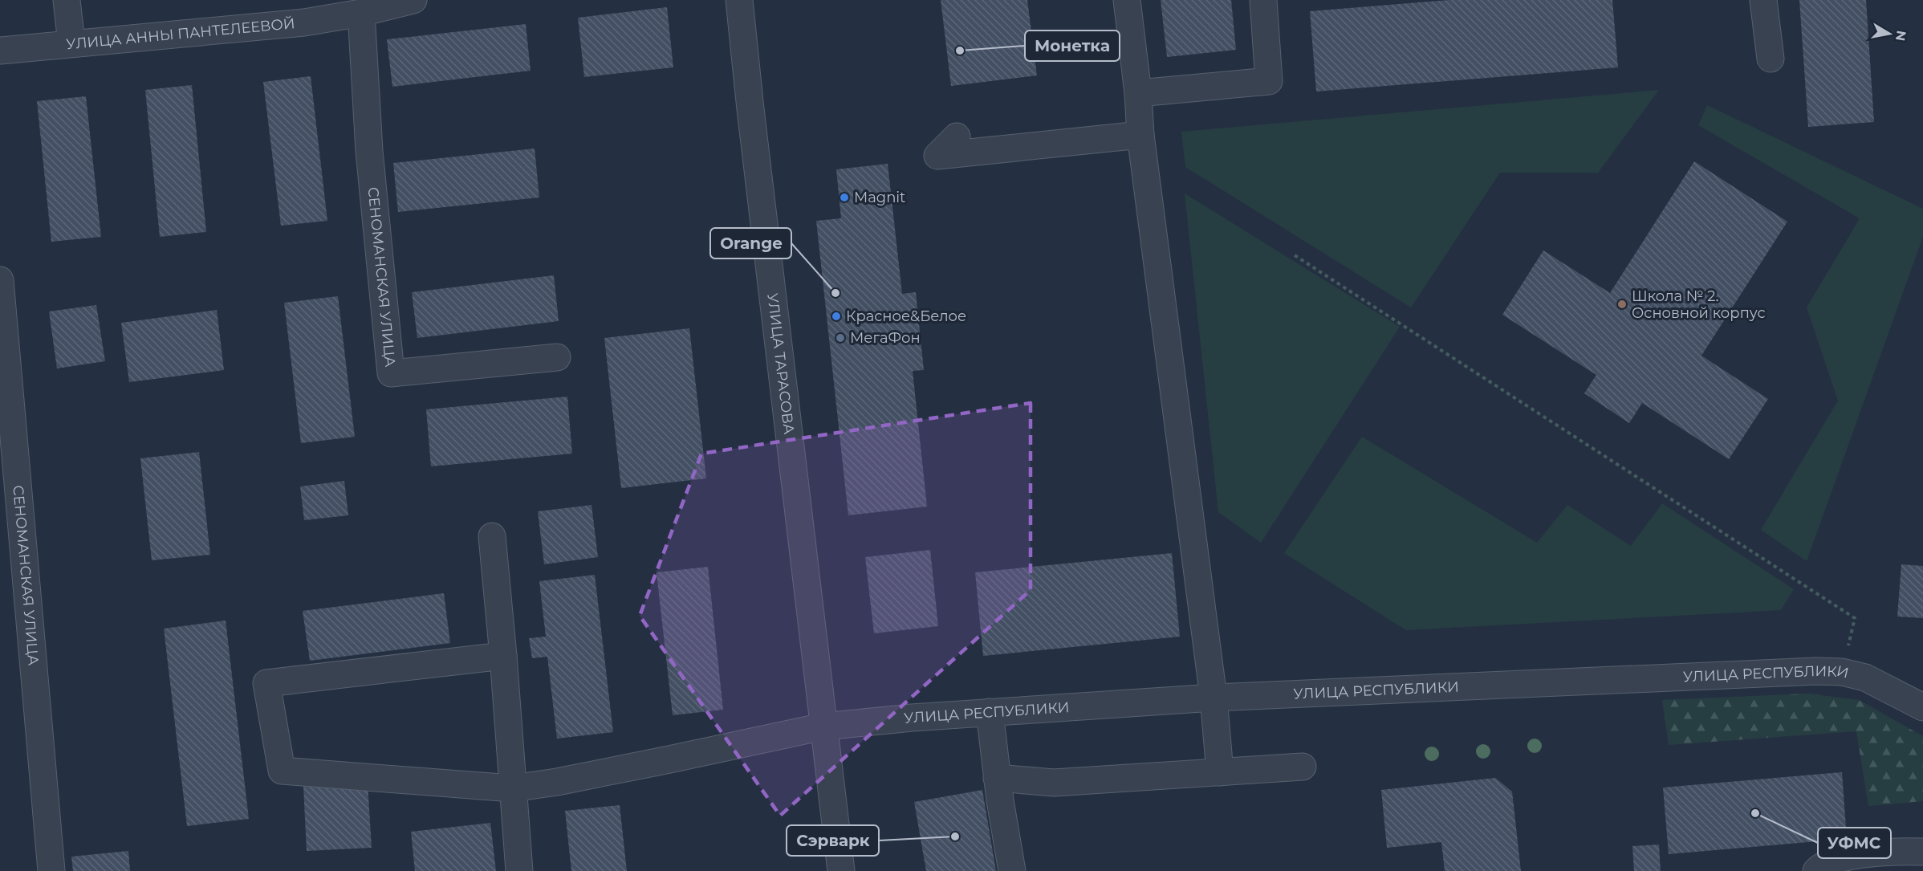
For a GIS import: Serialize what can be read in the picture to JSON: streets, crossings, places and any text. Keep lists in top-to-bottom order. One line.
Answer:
{"streets":{"street":["УЛИЦА АННЫ ПАНТЕЛЕЕВОЙ","СЕНОМАНСКАЯ УЛИЦА","УЛИЦА ТАРАСОВА","УЛИЦА РЕСПУБЛИКИ"]},"crossings":[["УЛИЦА АННЫ ПАНТЕЛЕЕВОЙ","СЕНОМАНСКАЯ УЛИЦА"],["УЛИЦА ТАРАСОВА","УЛИЦА РЕСПУБЛИКИ"]],"places":["Монетка","Magnit","Orange","Школа № 2. Основной корпус","Красное&Белое","МегаФон","УФМС","Сэрварк"],"north":"right"}
